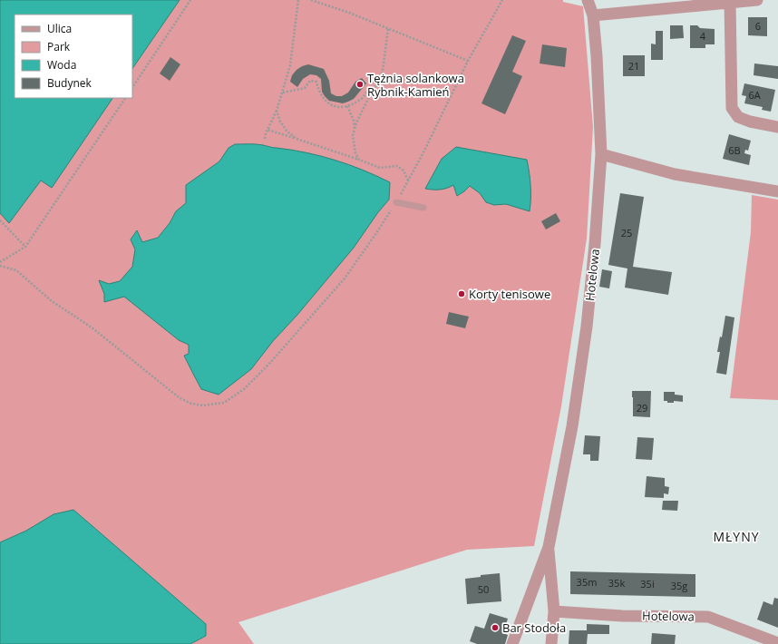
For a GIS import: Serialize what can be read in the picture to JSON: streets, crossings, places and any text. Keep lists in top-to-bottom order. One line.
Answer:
{"streets":{"street":["Hotelowa"]},"districts":["MŁYNY"],"places":["Tężnia solankowa Rybnik-Kamień","Korty tenisowe","Bar Stodoła"],"house_numbers":["6","4","21","6A","6B","25","29","35m","35k","35i","35g","50"],"legend":["Ulica","Park","Woda","Budynek"]}
